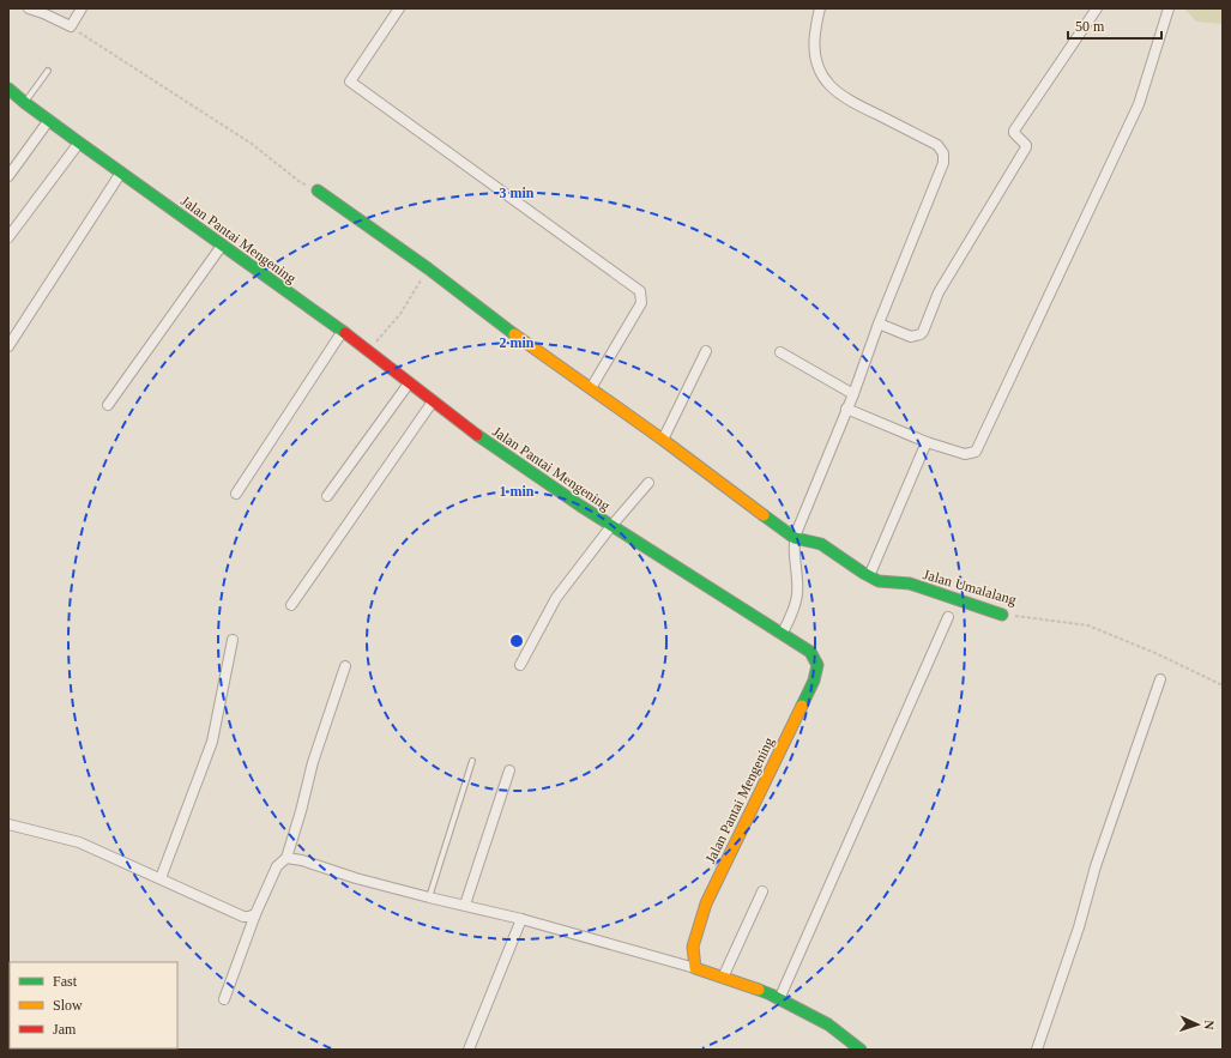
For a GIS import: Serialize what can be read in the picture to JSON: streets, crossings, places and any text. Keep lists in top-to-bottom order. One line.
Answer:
{"streets":{"street":["Jalan Pantai Mengening","Jalan Umalalang"]},"legend":["Fast","Slow","Jam"],"scale_bar":"50 m","north":"right","rings":["3 min","2 min","1 min"]}
